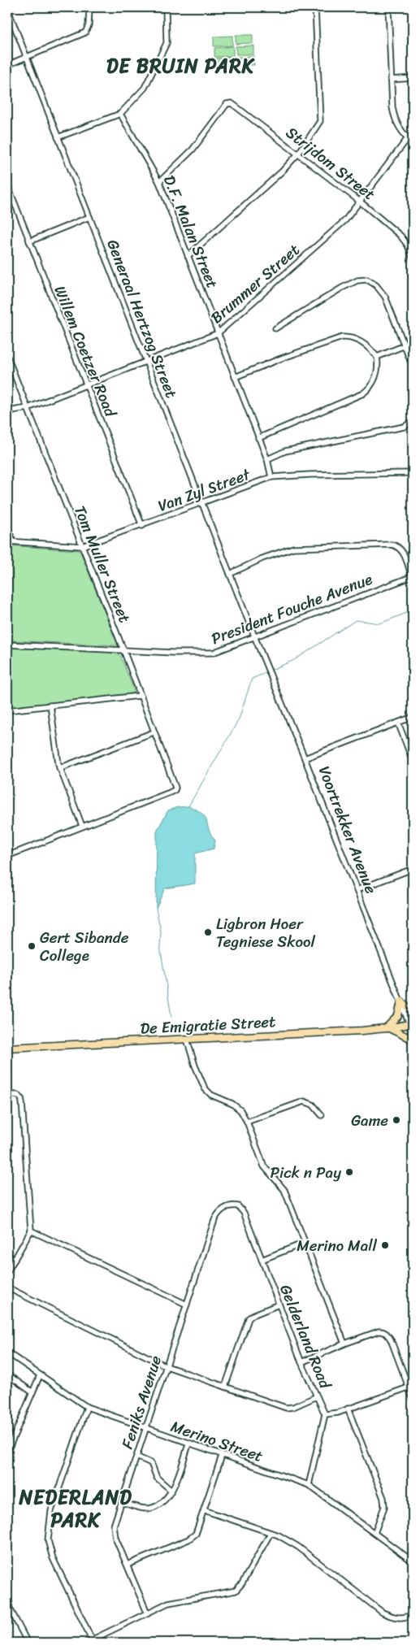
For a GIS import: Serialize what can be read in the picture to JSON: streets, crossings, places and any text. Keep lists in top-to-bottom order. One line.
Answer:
{"streets":{"highway":["Voortrekker Avenue","De Emigratie Street"],"street":["Strijdom Street","D.F. Malan Street","Brummer Street","Generaal Hertzog Street","Willem Coetzer Road","Van Zyl Street","Tom Muller Street","President Fouche Avenue","Gelderland Road","Feniks Avenue","Merino Street"]},"crossings":[["Strijdom Street","D.F. Malan Street"],["Strijdom Street","Brummer Street"],["D.F. Malan Street","Brummer Street"],["D.F. Malan Street","Van Zyl Street"],["Brummer Street","Generaal Hertzog Street"],["Brummer Street","Willem Coetzer Road"],["Brummer Street","Tom Muller Street"],["Generaal Hertzog Street","Van Zyl Street"],["Generaal Hertzog Street","President Fouche Avenue"],["Generaal Hertzog Street","Voortrekker Avenue"],["Willem Coetzer Road","Van Zyl Street"],["Van Zyl Street","Tom Muller Street"],["Tom Muller Street","President Fouche Avenue"],["President Fouche Avenue","Voortrekker Avenue"],["Voortrekker Avenue","De Emigratie Street"],["Gelderland Road","Feniks Avenue"],["Feniks Avenue","Merino Street"]],"districts":["DE BRUIN PARK","NEDERLAND PARK"],"places":["Ligbron Hoer Tegniese Skool","Gert Sibande College","Game","Pick n Pay","Merino Mall"]}
